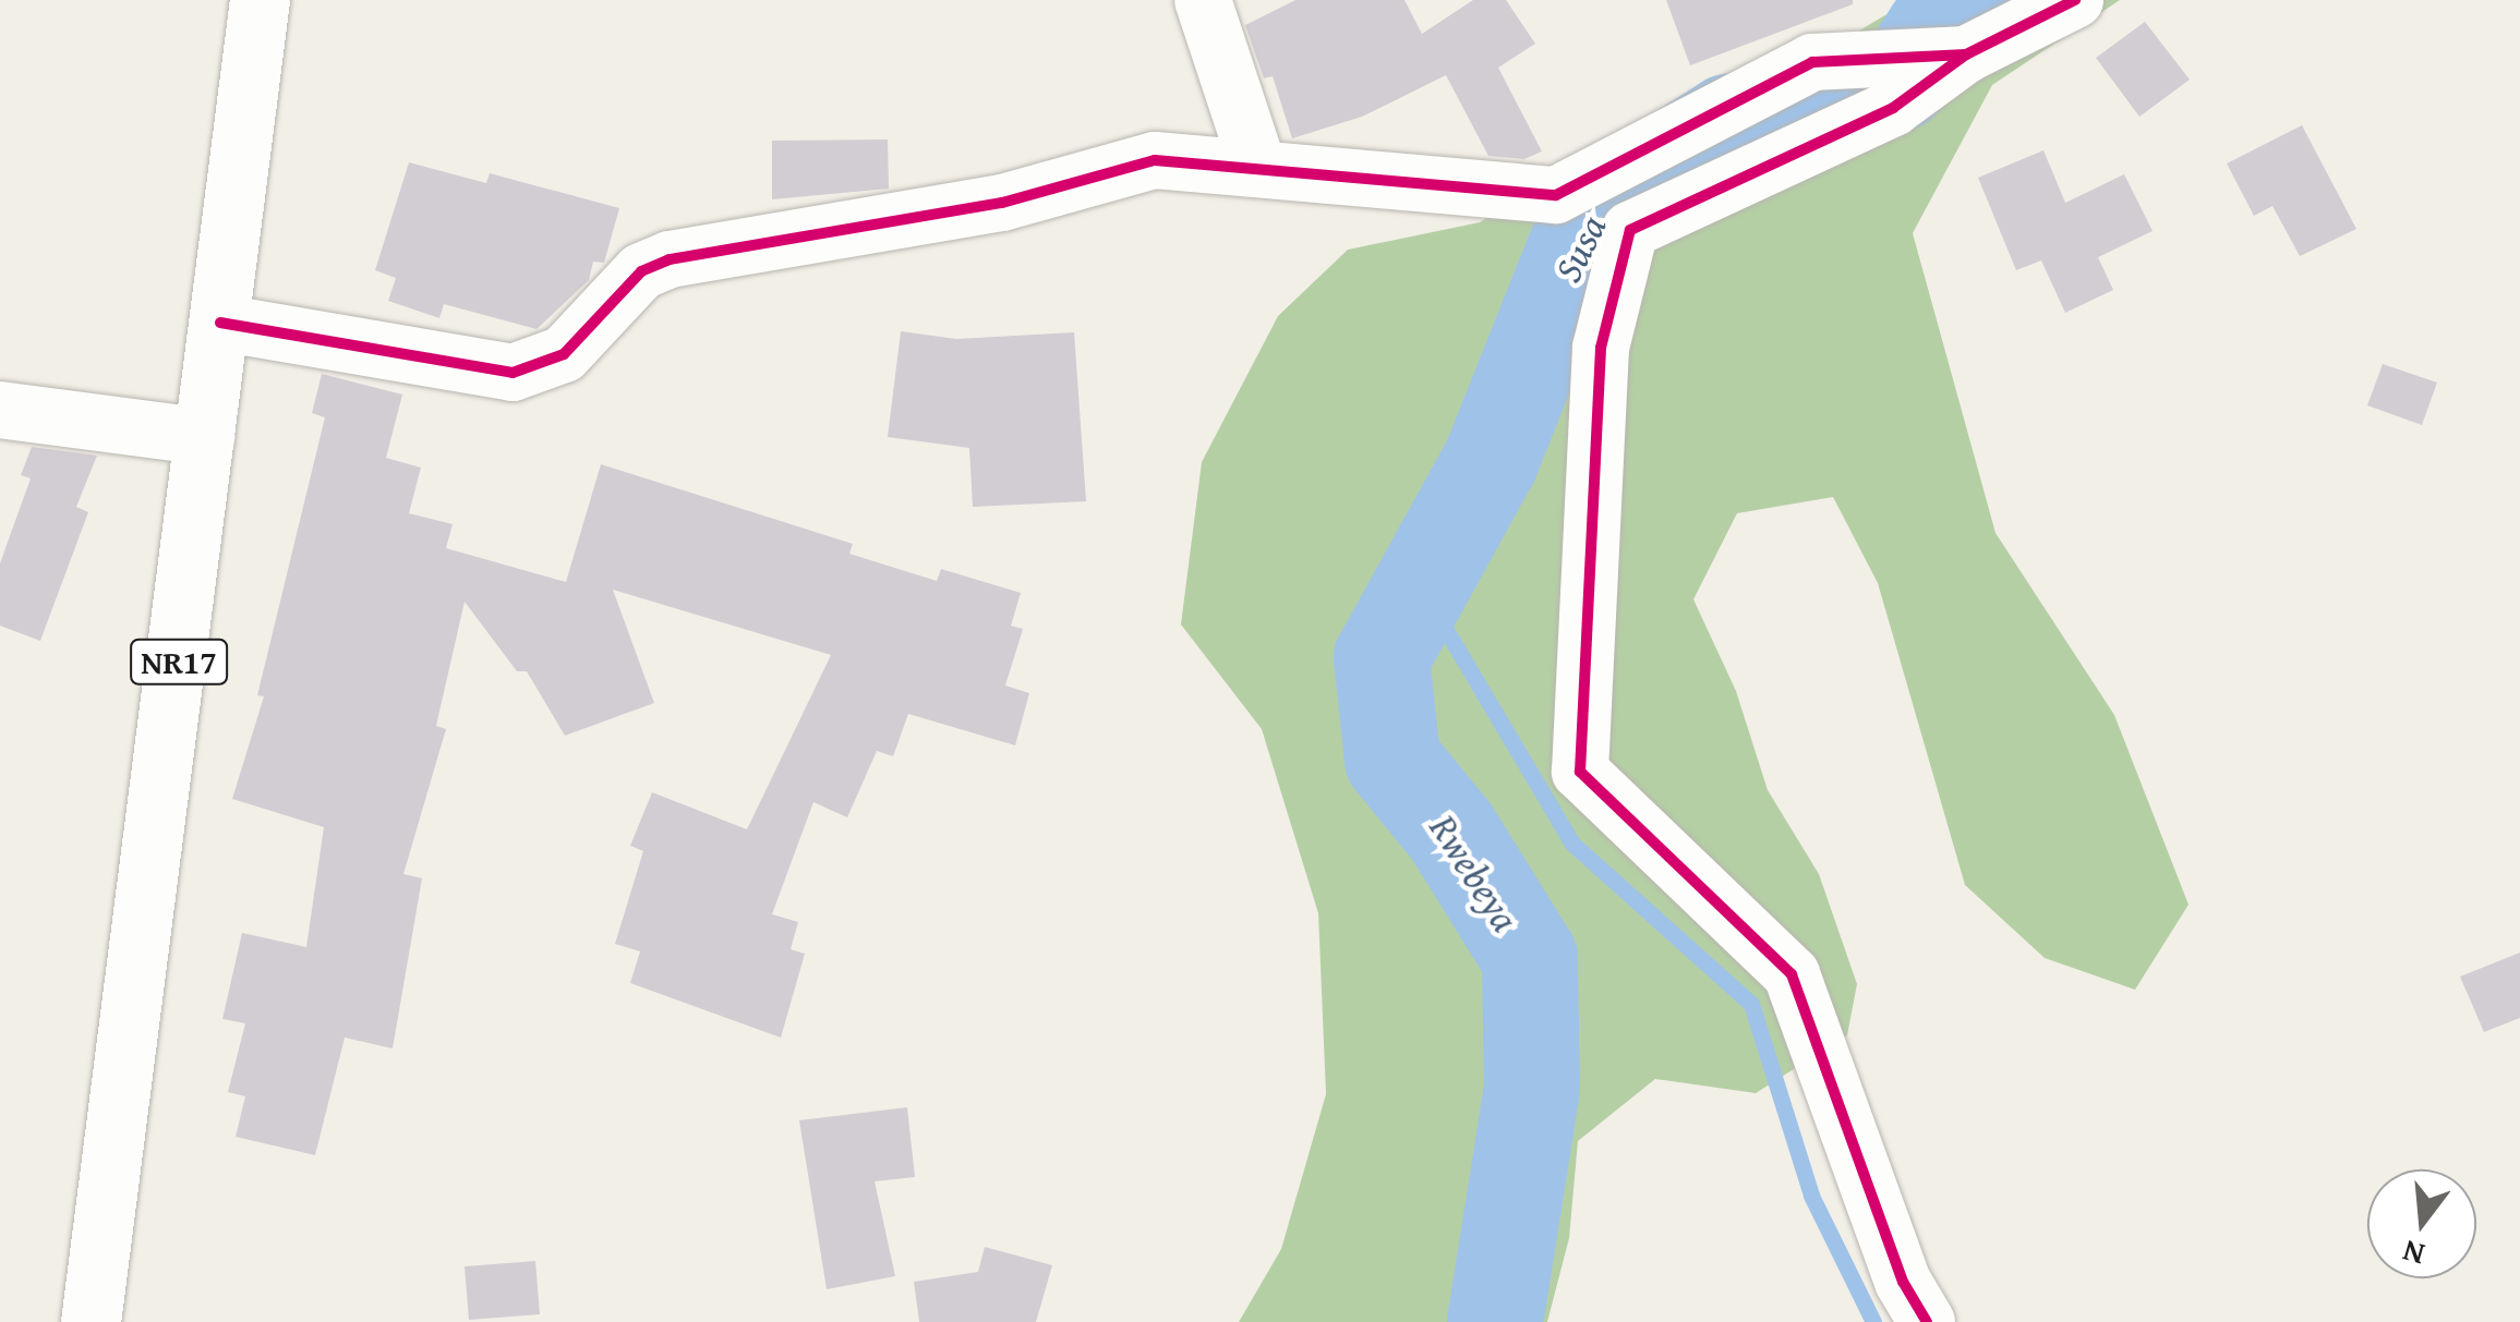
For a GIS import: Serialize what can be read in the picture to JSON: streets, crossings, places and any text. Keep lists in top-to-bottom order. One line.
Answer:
{"streets":{"main road":["NR17"]},"water":["Susa","Rwebeya"],"north":"bottom"}
